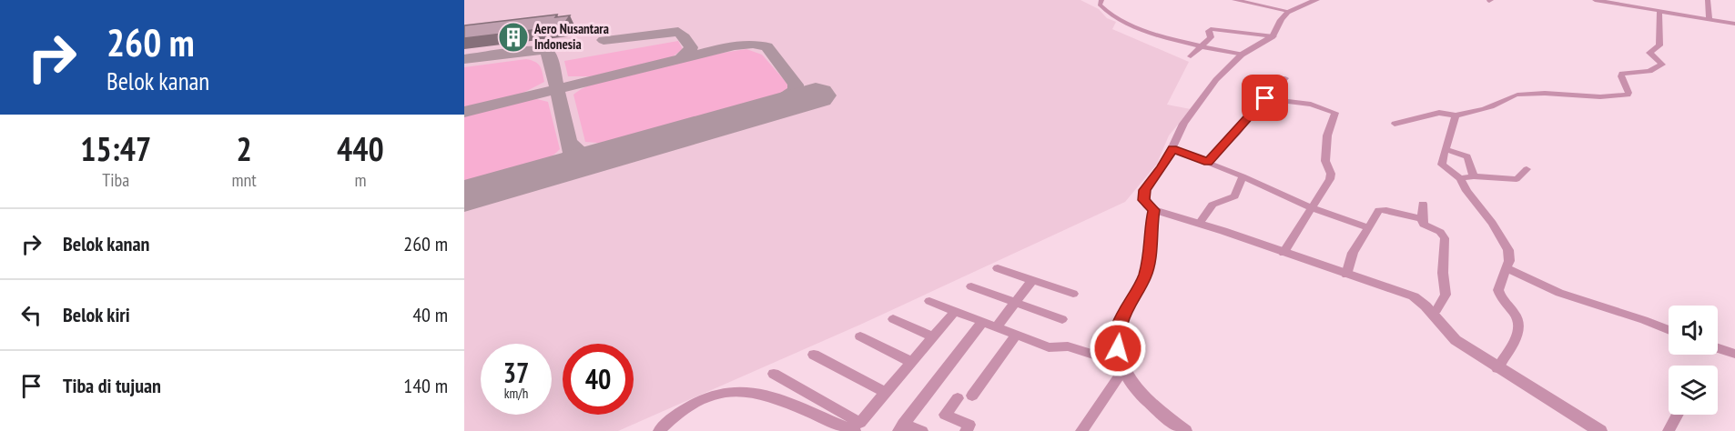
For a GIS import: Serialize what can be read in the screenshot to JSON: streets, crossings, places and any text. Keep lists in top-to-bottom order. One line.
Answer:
{"places":{"building":["Aero Nusantara Indonesia"]},"page":{"turn":["260 m","Belok kanan"],"eta":["15:47","Tiba","2","mnt","440","m"],"list":[{"name":"Belok kanan","value":"260 m"},{"name":"Belok kiri","value":"40 m"},{"name":"Tiba di tujuan","value":"140 m"}],"speed":"37 km/h","limit":"40"}}
